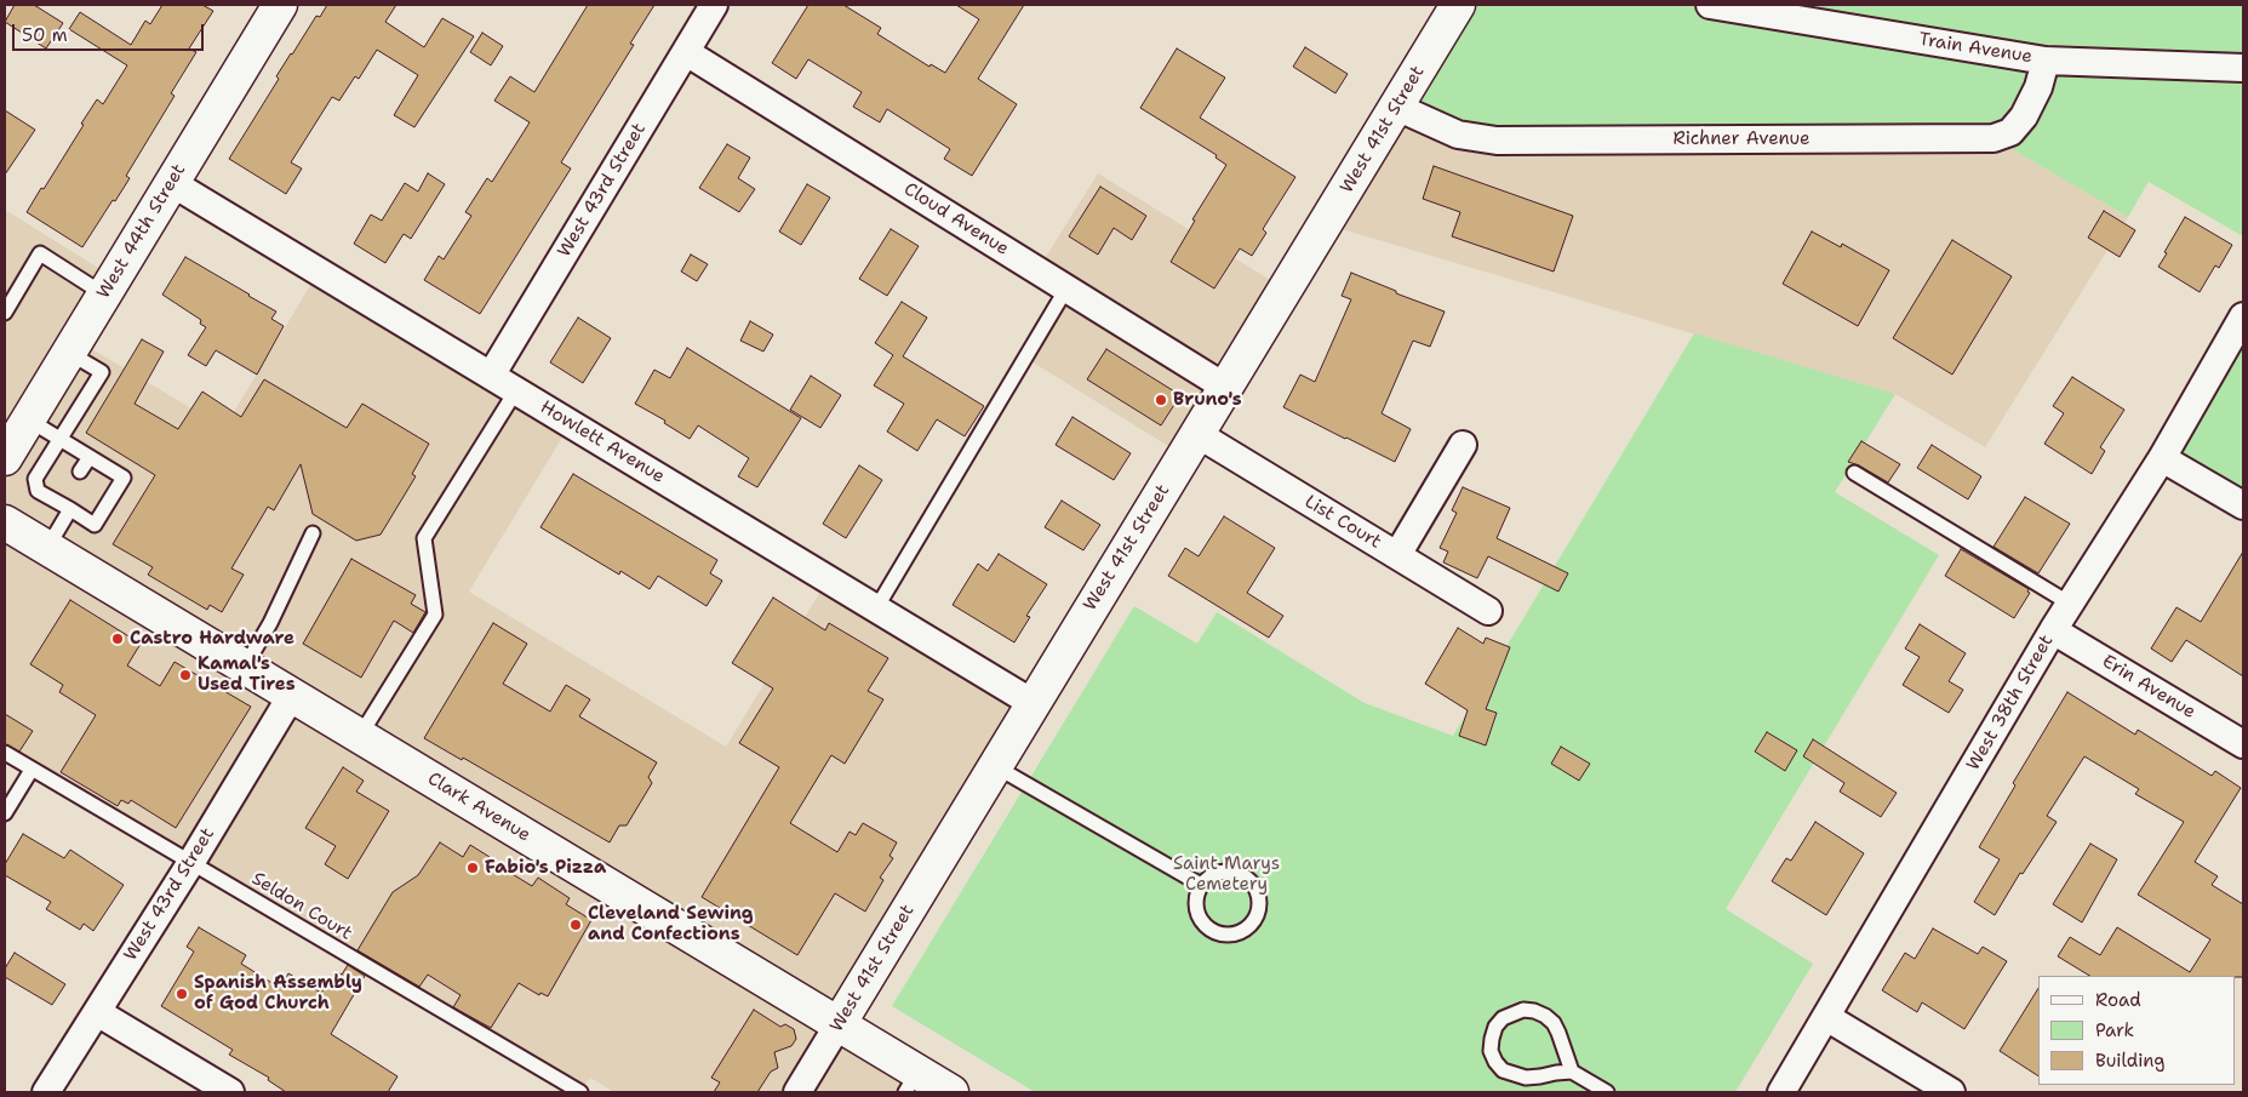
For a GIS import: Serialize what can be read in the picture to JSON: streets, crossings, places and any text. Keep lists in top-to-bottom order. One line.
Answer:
{"streets":{"street":["Train Avenue","West 41st Street","Richner Avenue","West 43rd Street","Cloud Avenue","West 44th Street","Howlett Avenue","List Court","Erin Avenue","West 38th Street","Clark Avenue"],"lane":["Seldon Court"]},"crossings":[["Train Avenue","Richner Avenue"],["West 41st Street","Richner Avenue"],["West 41st Street","Cloud Avenue"],["West 41st Street","Howlett Avenue"],["West 41st Street","List Court"],["West 41st Street","Clark Avenue"],["West 43rd Street","Cloud Avenue"],["West 43rd Street","Howlett Avenue"],["West 43rd Street","Clark Avenue"],["West 43rd Street","Seldon Court"],["West 44th Street","Howlett Avenue"],["Erin Avenue","West 38th Street"]],"parks":["Saint Marys Cemetery"],"places":["Bruno's","Castro Hardware","Kamal's Used Tires","Fabio's Pizza","Cleveland Sewing and Confections","Spanish Assembly of God Church"],"legend":["Road","Park","Building"],"scale_bar":"50 m"}
